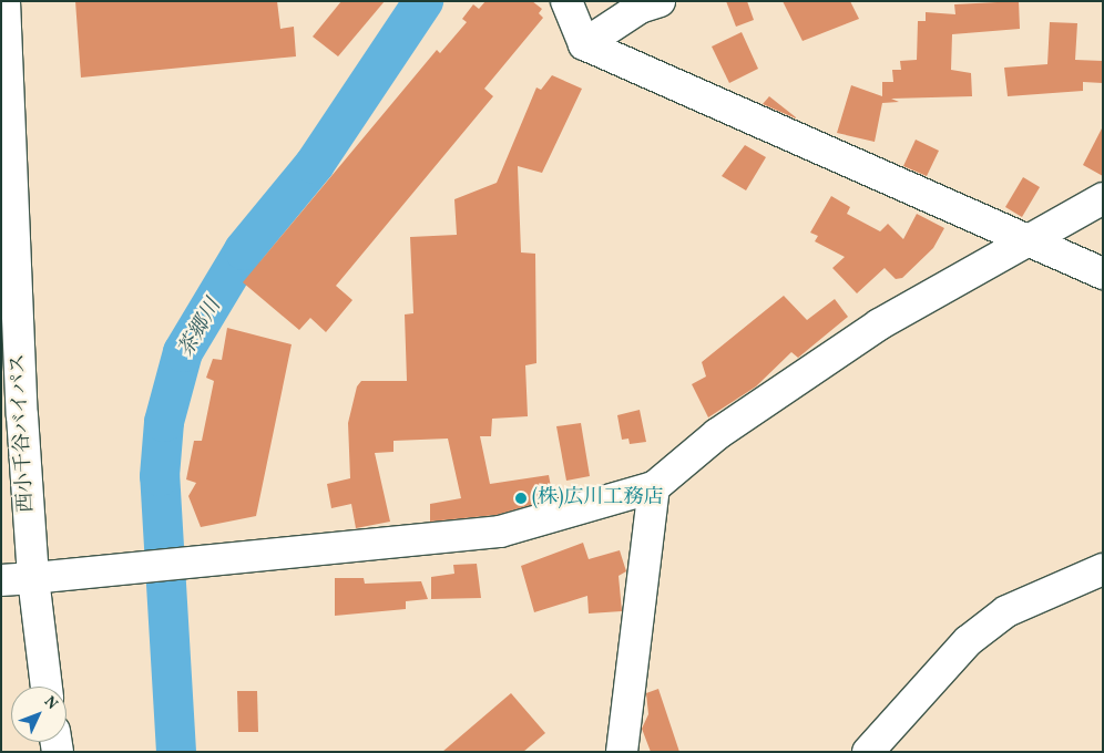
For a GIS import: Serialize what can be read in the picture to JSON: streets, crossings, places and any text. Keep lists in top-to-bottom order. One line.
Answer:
{"streets":{"main road":["西小千谷バイパス"]},"water":["茶郷川"],"places":["(株)広川工務店"],"north":"top right"}
